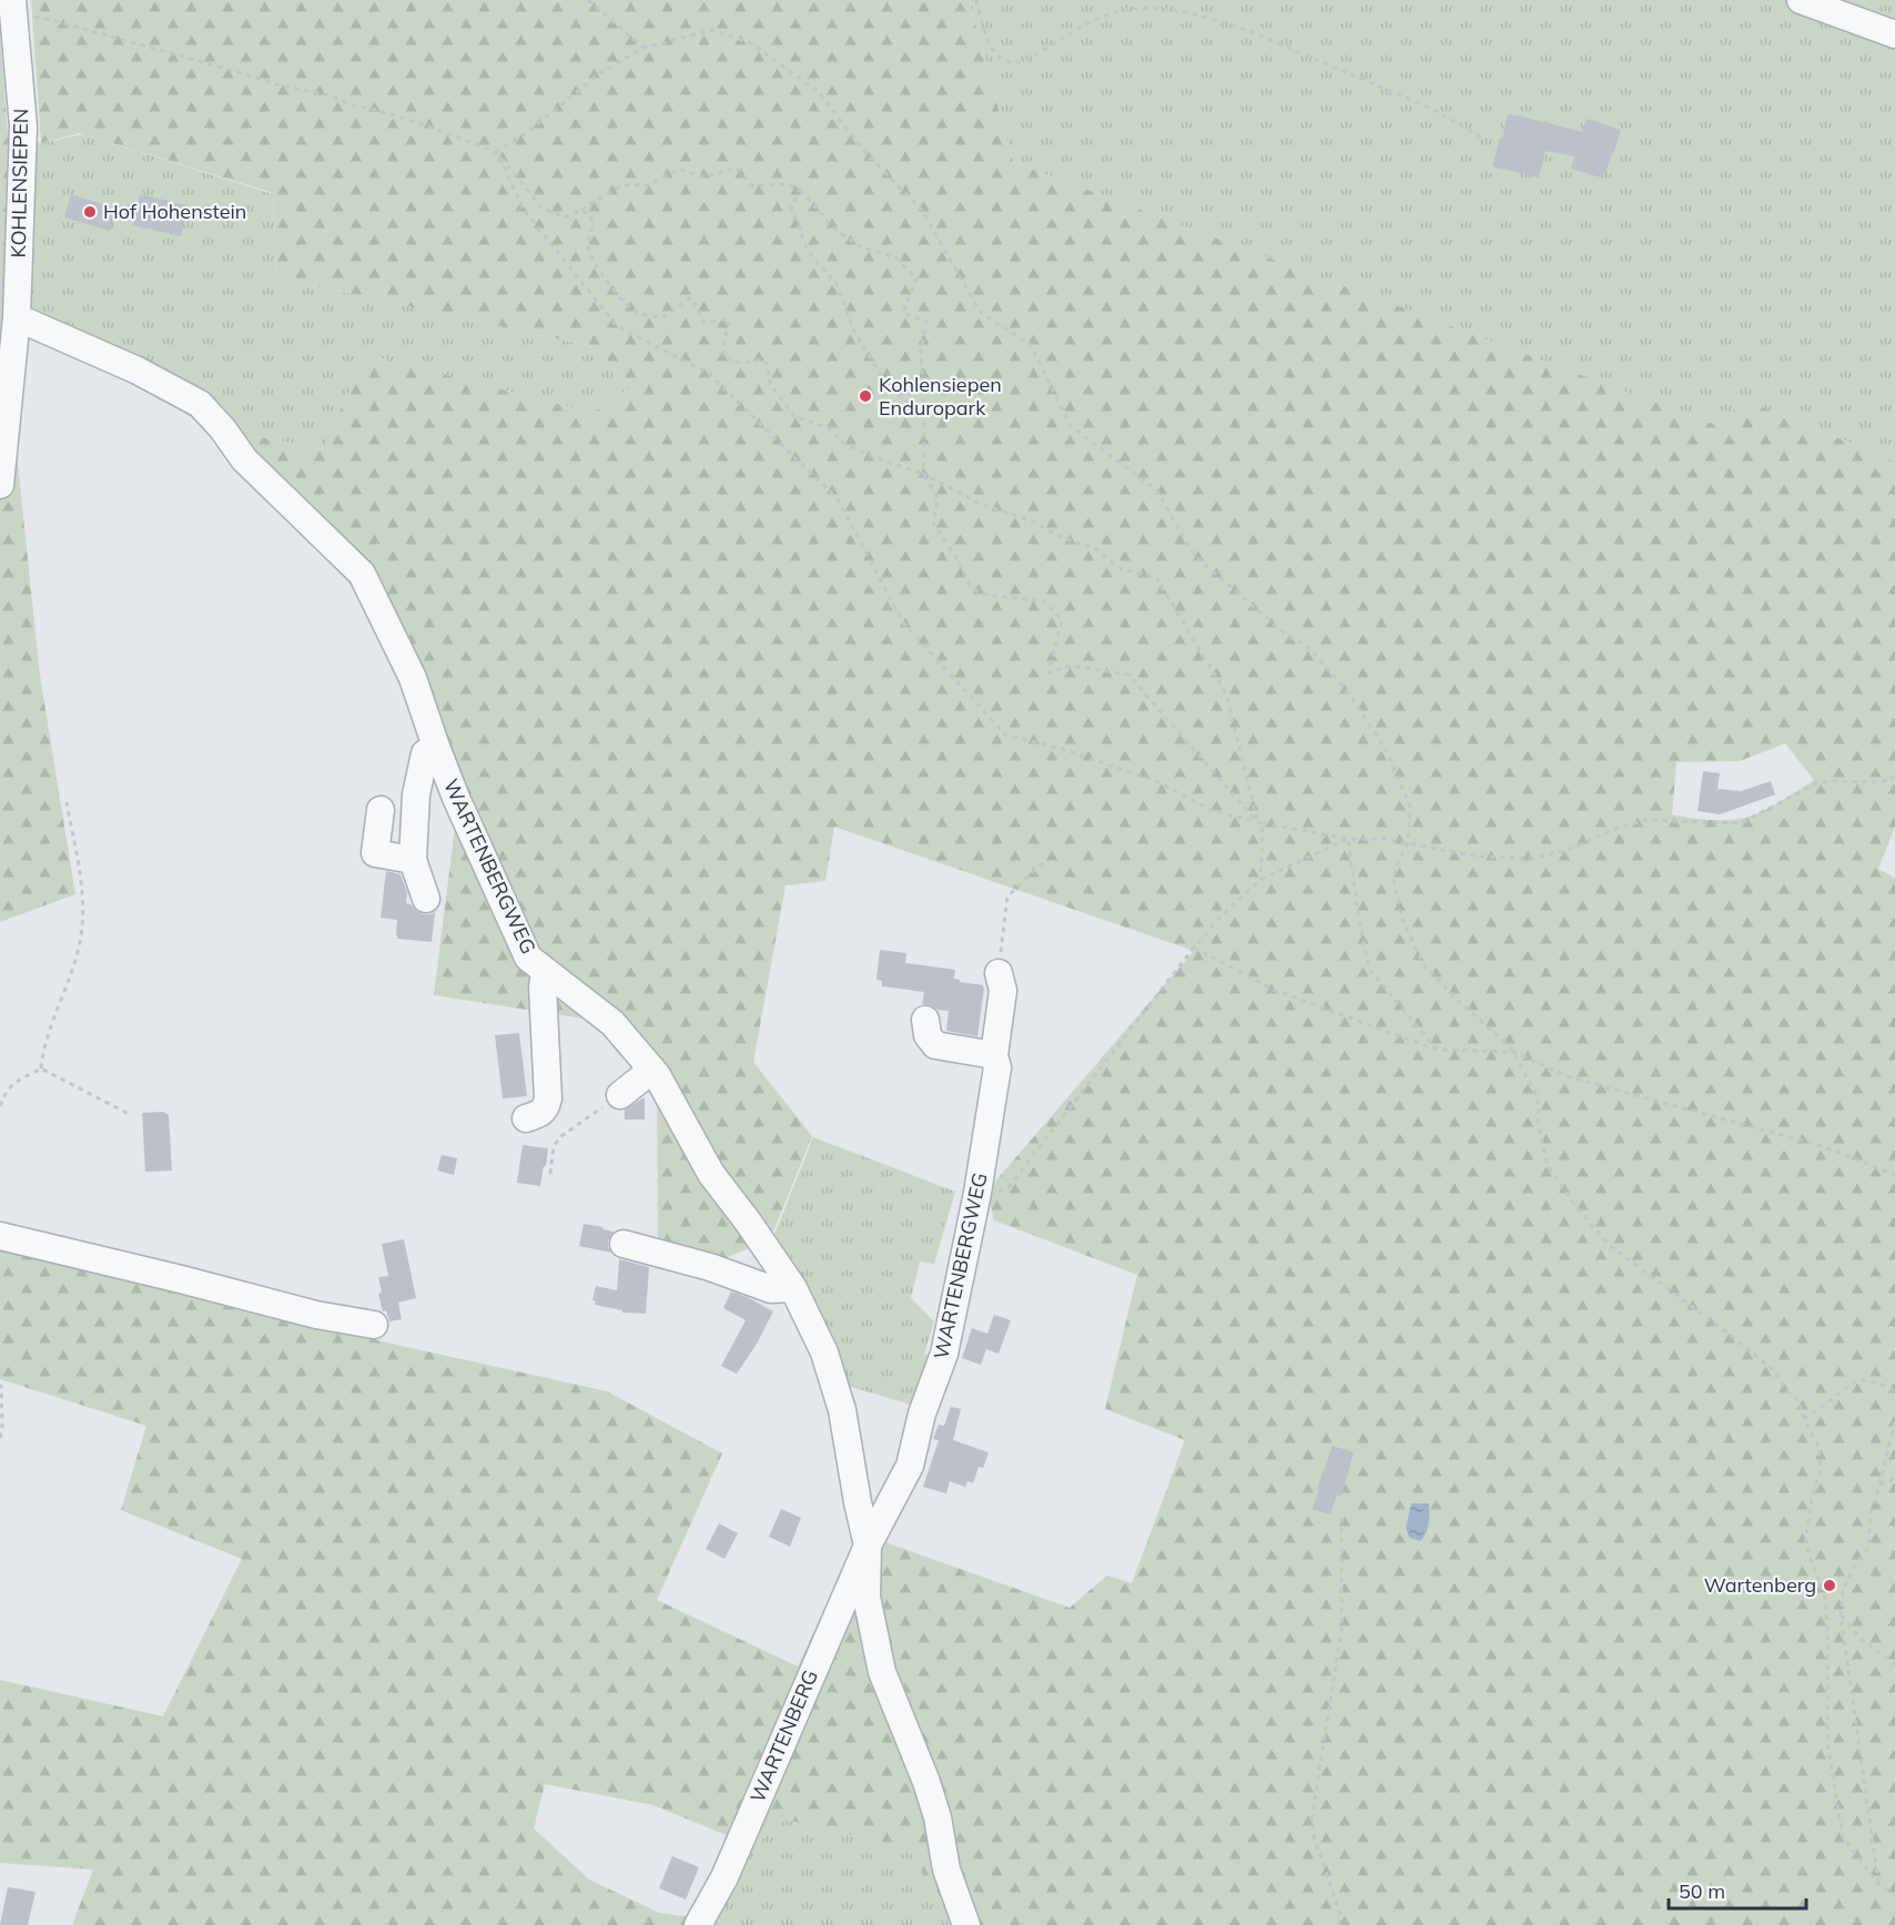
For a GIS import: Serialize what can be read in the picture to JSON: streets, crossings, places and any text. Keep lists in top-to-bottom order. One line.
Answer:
{"streets":{"street":["KOHLENSIEPEN","WARTENBERGWEG","WARTENBERG"]},"crossings":[["KOHLENSIEPEN","WARTENBERGWEG"],["WARTENBERGWEG","WARTENBERG"]],"places":["Hof Hohenstein","Kohlensiepen Enduropark","Wartenberg"],"scale_bar":"50 m"}
